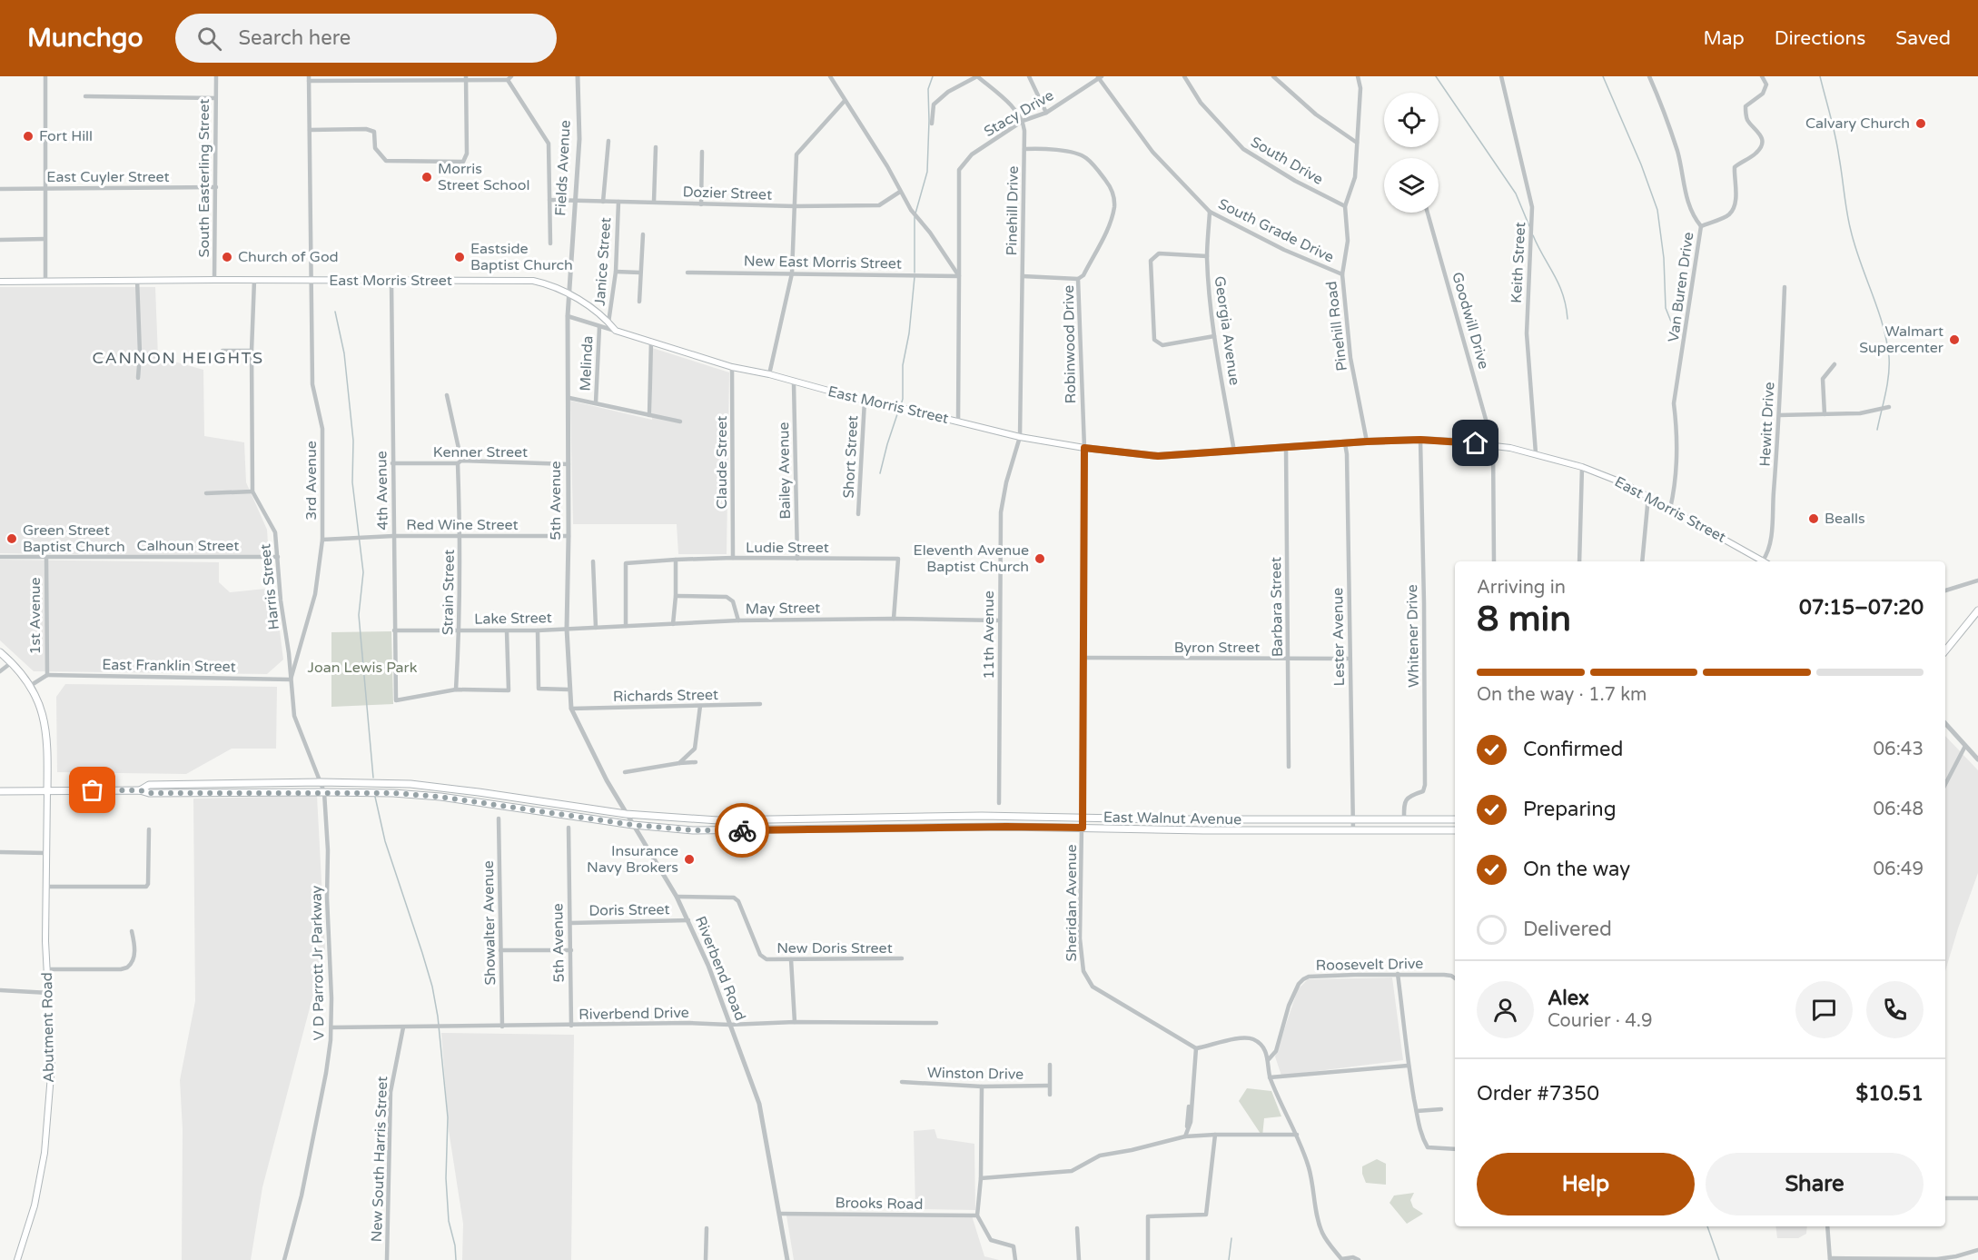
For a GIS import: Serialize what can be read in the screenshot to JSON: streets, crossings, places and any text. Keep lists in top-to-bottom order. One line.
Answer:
{"streets":{"main road":["East Morris Street","East Walnut Avenue","Abutment Road"],"street":["Stacy Drive","South Drive","Fields Avenue","East Cuyler Street","South Easterling Street","Dozier Street","Pinehill Drive","South Grade Drive","Janice Street","New East Morris Street","Keith Street","Van Buren Drive","Goodwill Drive","Pinehill Road","Georgia Avenue","Robinwood Drive","Melinda","Hewitt Drive","Kenner Street","Short Street","Claude Street","Bailey Avenue","3rd Avenue","4th Avenue","5th Avenue","Red Wine Street","Calhoun Street","Ludie Street","Harris Street","Strain Street","Barbara Street","May Street","1st Avenue","Lake Street","11th Avenue","Whitener Drive","Lester Avenue","Byron Street","East Franklin Street","Richards Street","Sheridan Avenue","Doris Street","Showalter Avenue","New Doris Street","V D Parrott Jr Parkway","Roosevelt Drive","Riverbend Road","Riverbend Drive","Winston Drive","New South Harris Street","Brooks Road"]},"crossings":[["Stacy Drive","Pinehill Drive"],["Stacy Drive","South Grade Drive"],["Stacy Drive","New East Morris Street"],["Stacy Drive","East Morris Street"],["South Drive","Pinehill Road"],["Fields Avenue","Dozier Street"],["Fields Avenue","East Morris Street"],["Fields Avenue","5th Avenue"],["East Cuyler Street","South Easterling Street"],["South Easterling Street","East Morris Street"],["Dozier Street","Janice Street"],["Pinehill Drive","East Morris Street"],["Pinehill Drive","Robinwood Drive"],["Pinehill Drive","11th Avenue"],["South Grade Drive","Pinehill Road"],["South Grade Drive","Georgia Avenue"],["Janice Street","East Morris Street"],["Keith Street","East Morris Street"],["East Morris Street","Van Buren Drive"],["East Morris Street","Goodwill Drive"],["East Morris Street","Pinehill Road"],["East Morris Street","Georgia Avenue"],["East Morris Street","Robinwood Drive"],["East Morris Street","Hewitt Drive"],["East Morris Street","Short Street"],["East Morris Street","Claude Street"],["East Morris Street","Bailey Avenue"],["East Morris Street","3rd Avenue"],["East Morris Street","4th Avenue"],["East Morris Street","5th Avenue"],["East Morris Street","Harris Street"],["East Morris Street","Barbara Street"],["East Morris Street","11th Avenue"],["East Morris Street","Whitener Drive"],["East Morris Street","Lester Avenue"],["East Morris Street","Sheridan Avenue"],["Robinwood Drive","Sheridan Avenue"],["Kenner Street","4th Avenue"],["Kenner Street","5th Avenue"],["Kenner Street","Strain Street"],["Claude Street","Ludie Street"],["Bailey Avenue","Ludie Street"],["3rd Avenue","Red Wine Street"],["3rd Avenue","Harris Street"],["3rd Avenue","East Franklin Street"],["4th Avenue","Red Wine Street"],["4th Avenue","Strain Street"],["4th Avenue","Lake Street"],["5th Avenue","Red Wine Street"],["5th Avenue","May Street"],["5th Avenue","Lake Street"],["5th Avenue","Richards Street"],["5th Avenue","Doris Street"],["5th Avenue","Riverbend Road"],["5th Avenue","Riverbend Drive"],["Red Wine Street","Strain Street"],["Calhoun Street","Harris Street"],["Calhoun Street","1st Avenue"],["Ludie Street","May Street"],["Harris Street","East Franklin Street"],["Harris Street","East Walnut Avenue"],["Harris Street","V D Parrott Jr Parkway"],["Strain Street","Lake Street"],["Barbara Street","Byron Street"],["May Street","Lake Street"],["May Street","11th Avenue"],["1st Avenue","East Franklin Street"],["Whitener Drive","East Walnut Avenue"],["Lester Avenue","Byron Street"],["Lester Avenue","East Walnut Avenue"],["Byron Street","Sheridan Avenue"],["Richards Street","Riverbend Road"],["East Walnut Avenue","Sheridan Avenue"],["East Walnut Avenue","V D Parrott Jr Parkway"],["East Walnut Avenue","Riverbend Road"],["East Walnut Avenue","Abutment Road"],["Doris Street","Riverbend Road"],["Showalter Avenue","Riverbend Drive"],["New Doris Street","Riverbend Road"],["V D Parrott Jr Parkway","Riverbend Drive"],["Riverbend Road","Riverbend Drive"],["Riverbend Road","Brooks Road"],["Riverbend Drive","New South Harris Street"]],"districts":["CANNON HEIGHTS"],"parks":["Joan Lewis Park"],"places":["Calvary Church","Fort Hill","Morris Street School","Church of God","Eastside Baptist Church","Walmart Supercenter","Bealls","Green Street Baptist Church","Eleventh Avenue Baptist Church","Insurance Navy Brokers"],"page":{"header":"Munchgo","search":"Search here","nav":["Map","Directions","Saved"],"heading":["8 min","Arriving in","07:15–07:20"],"panel":["Alex","Courier · 4.9","Order #7350","$10.51"],"bar":"On the way · 1.7 km","list":[["Confirmed","06:43"],["Preparing","06:48"],["On the way","06:49"],"Delivered"],"buttons":["Help","Share"]}}
